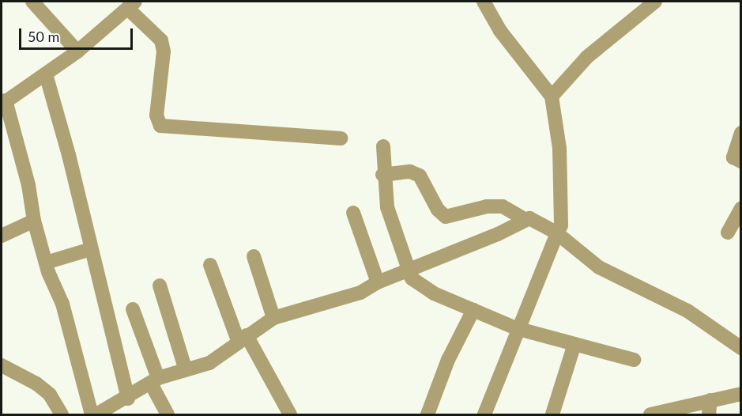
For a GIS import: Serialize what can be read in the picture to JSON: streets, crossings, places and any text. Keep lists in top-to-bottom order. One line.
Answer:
{"scale_bar":"50 m"}
